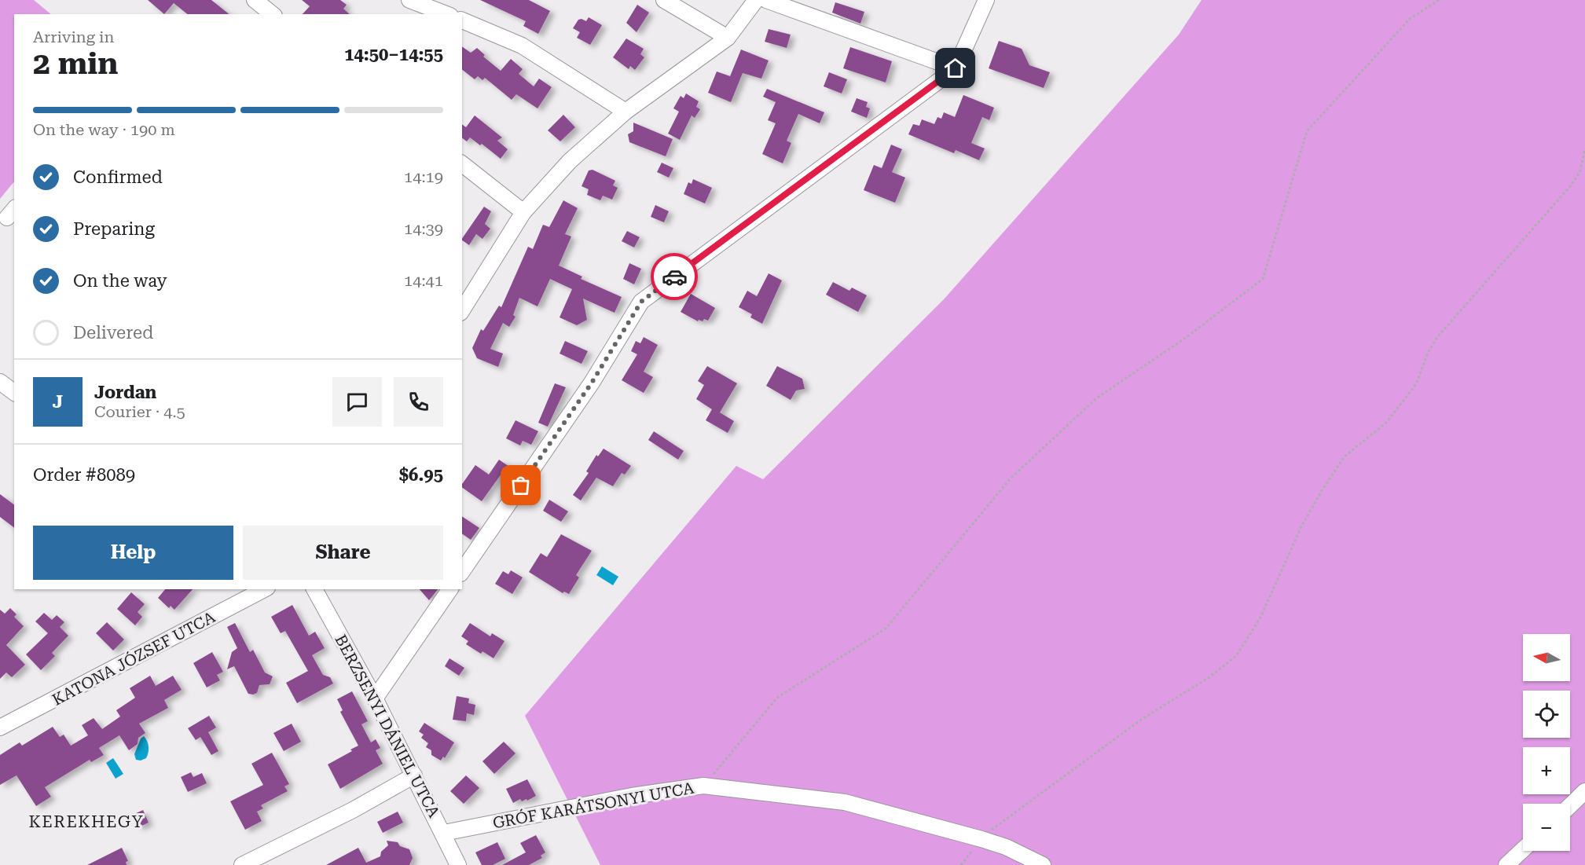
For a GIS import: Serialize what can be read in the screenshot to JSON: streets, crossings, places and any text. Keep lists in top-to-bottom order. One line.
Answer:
{"streets":{"street":["KATONA JÓZSEF UTCA","BERZSENYI DÁNIEL UTCA","GRÓF KARÁTSONYI UTCA"]},"crossings":[["BERZSENYI DÁNIEL UTCA","GRÓF KARÁTSONYI UTCA"]],"districts":["KEREKHEGY"],"north":"left","page":{"heading":["2 min","Arriving in","14:50–14:55"],"panel":["Jordan","Courier · 4.5","Order #8089","$6.95"],"bar":"On the way · 190 m","list":[["Confirmed","14:19"],["Preparing","14:39"],["On the way","14:41"],"Delivered"],"round":"J","buttons":["Help","Share"],"map_buttons":["+","−"]}}
